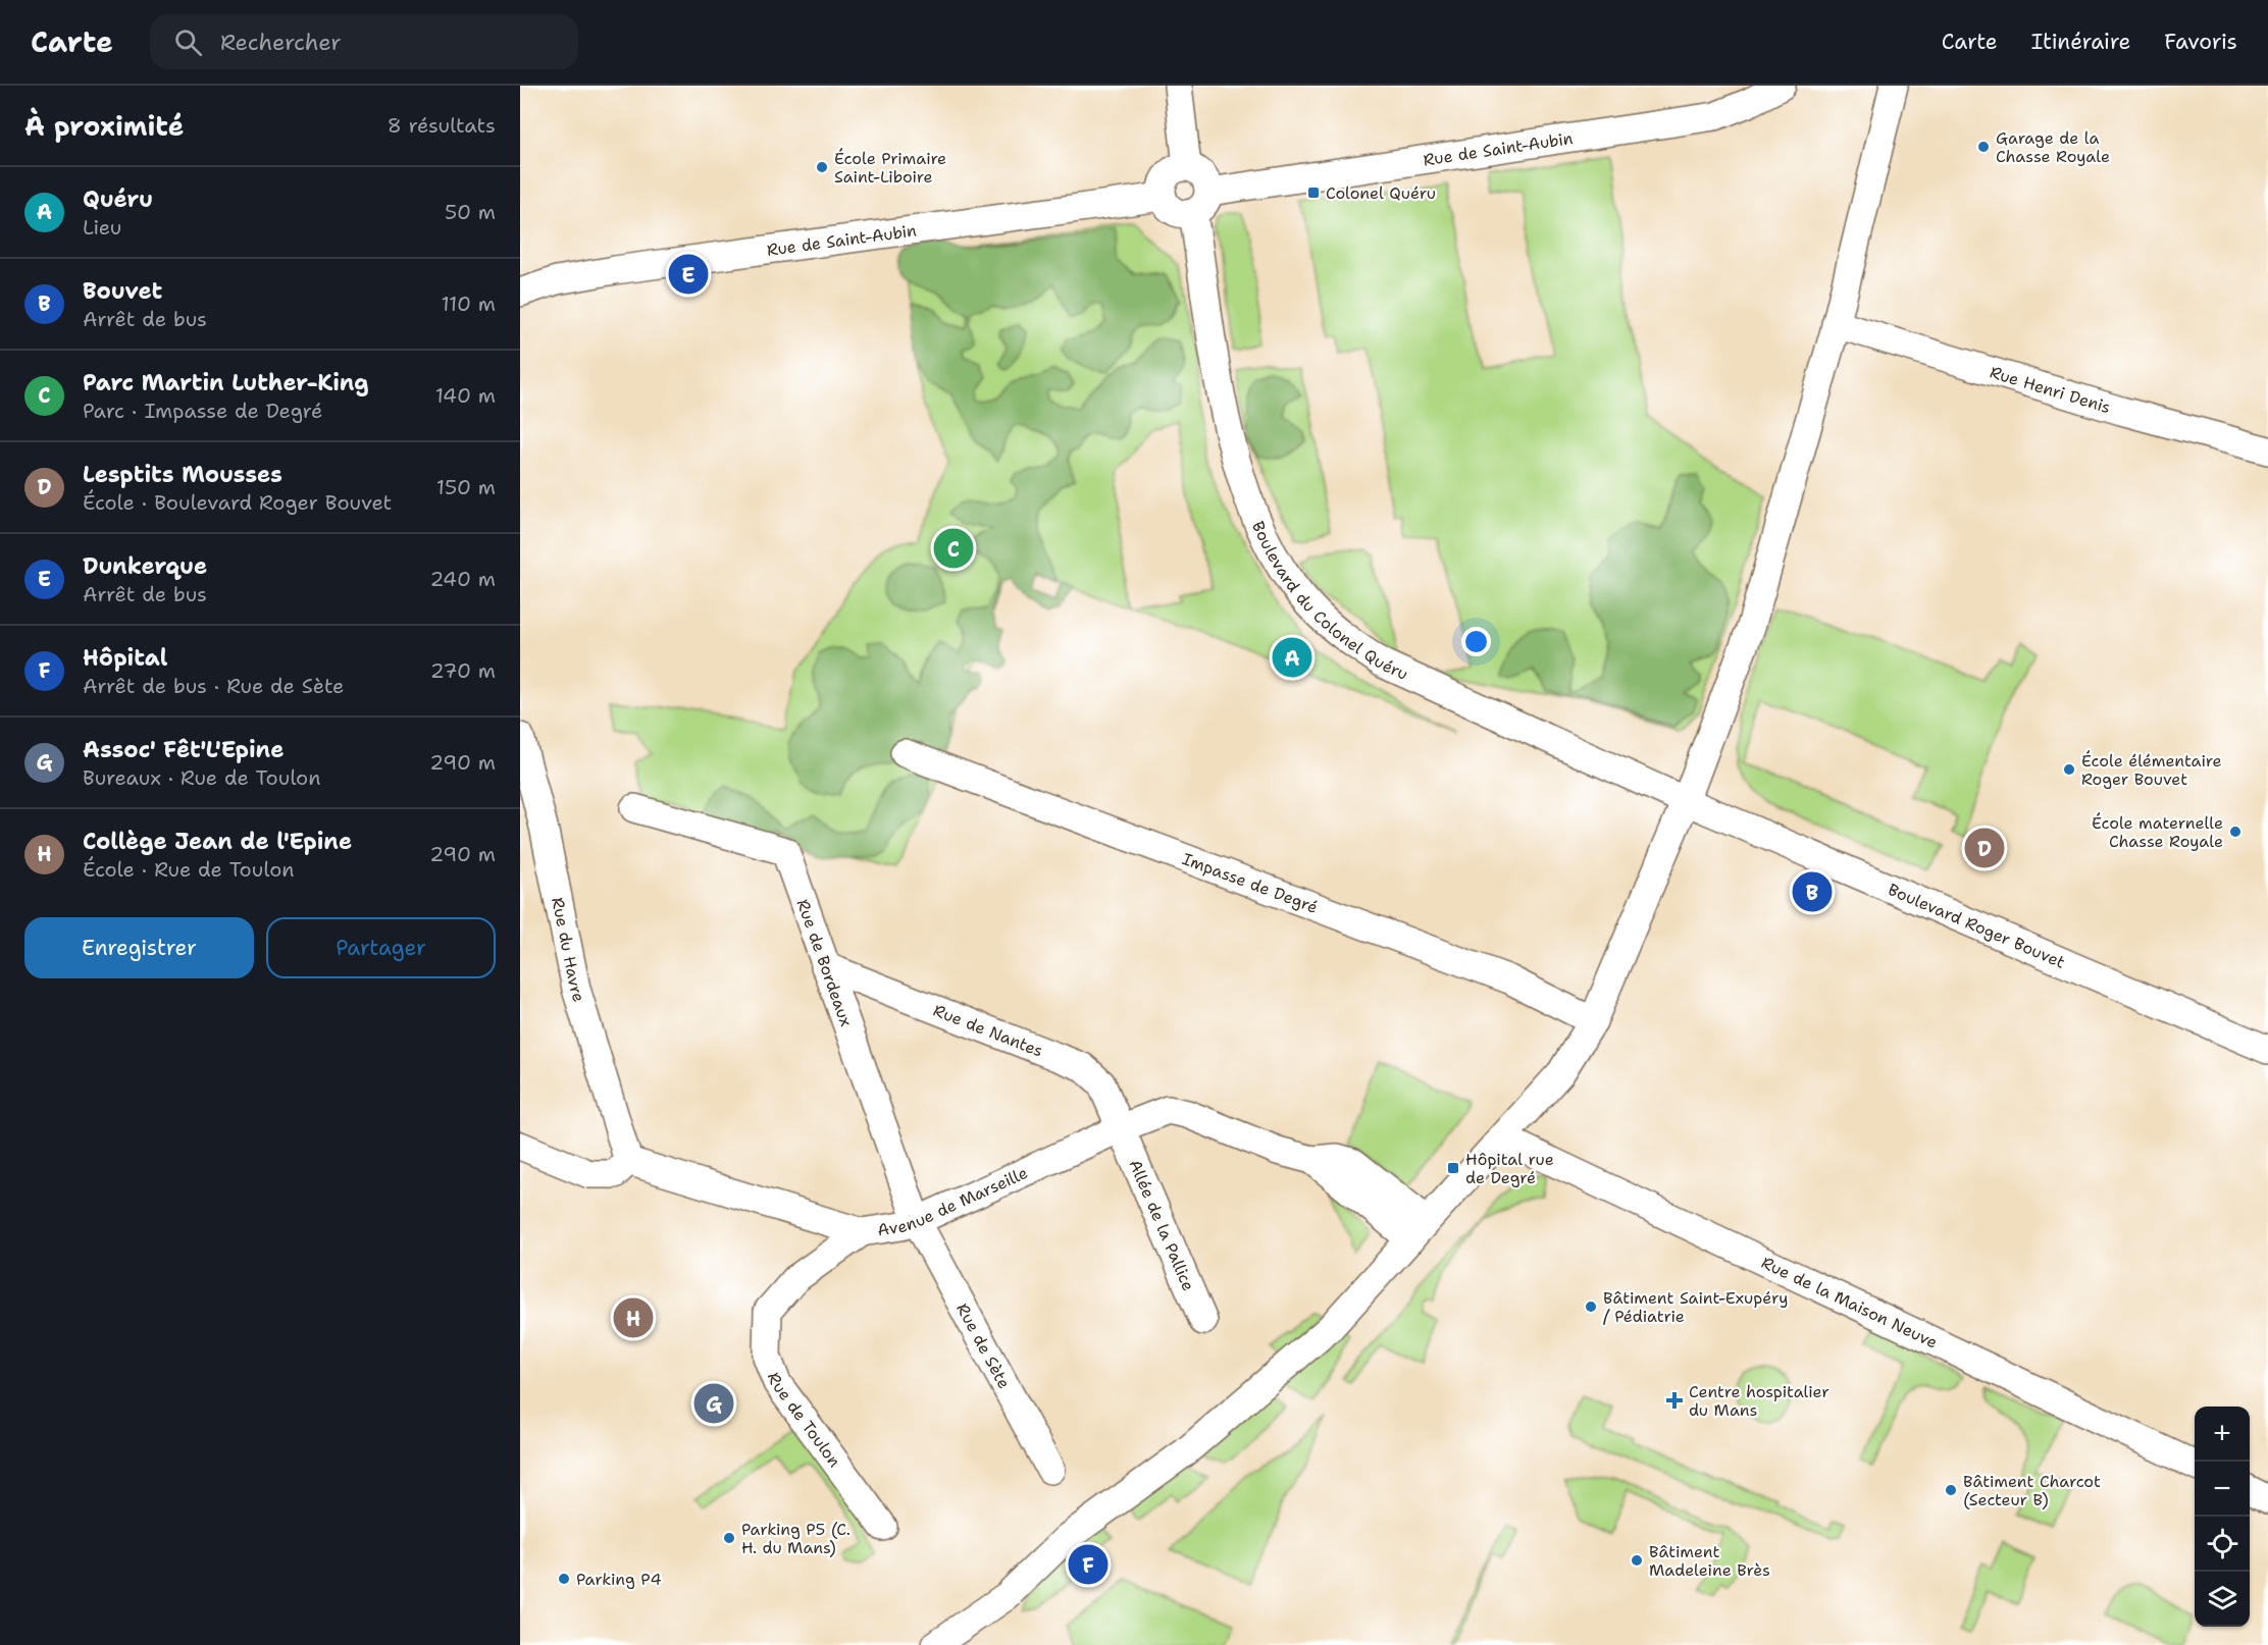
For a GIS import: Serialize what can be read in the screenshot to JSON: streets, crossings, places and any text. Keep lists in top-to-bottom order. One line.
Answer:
{"streets":{"street":["Rue de Saint-Aubin","Rue Henri Denis","Boulevard du Colonel Quéru","Impasse de Degré","Boulevard Roger Bouvet","Rue du Havre","Rue de Bordeaux","Rue de Nantes","Avenue de Marseille","Allée de la Pallice","Rue de la Maison Neuve","Rue de Sète","Rue de Toulon"]},"crossings":[["Rue de Saint-Aubin","Boulevard du Colonel Quéru"],["Boulevard du Colonel Quéru","Boulevard Roger Bouvet"],["Rue du Havre","Avenue de Marseille"],["Rue de Bordeaux","Rue de Nantes"],["Rue de Bordeaux","Avenue de Marseille"],["Rue de Bordeaux","Rue de Sète"],["Rue de Nantes","Avenue de Marseille"],["Rue de Nantes","Allée de la Pallice"],["Avenue de Marseille","Allée de la Pallice"],["Avenue de Marseille","Rue de Sète"],["Avenue de Marseille","Rue de Toulon"]],"places":{"other":["Garage de la Chasse Royale","École Primaire Saint-Liboire","École élémentaire Roger Bouvet","École maternelle Chasse Royale","Bâtiment Saint-Exupéry / Pédiatrie","Bâtiment Charcot (Secteur B)","Parking P5 (C. H. du Mans)","Bâtiment Madeleine Brès","Parking P4"],"transit":["Colonel Quéru","Hôpital rue de Degré"],"health":["Centre hospitalier du Mans"]},"page":{"header":"Carte","search":"Rechercher","nav":["Carte","Itinéraire","Favoris"],"heading":["À proximité","8 résultats"],"list":[{"mark":"A","name":"Quéru","note":"Lieu","value":"50 m"},{"mark":"B","name":"Bouvet","note":"Arrêt de bus","value":"110 m"},{"mark":"C","name":"Parc Martin Luther-King","note":"Parc · Impasse de Degré","value":"140 m"},{"mark":"D","name":"Lesptits Mousses","note":"École · Boulevard Roger Bouvet","value":"150 m"},{"mark":"E","name":"Dunkerque","note":"Arrêt de bus","value":"240 m"},{"mark":"F","name":"Hôpital","note":"Arrêt de bus · Rue de Sète","value":"270 m"},{"mark":"G","name":"Assoc' Fêt'L'Epine","note":"Bureaux · Rue de Toulon","value":"290 m"},{"mark":"H","name":"Collège Jean de l'Epine","note":"École · Rue de Toulon","value":"290 m"}],"pins":["E","C","A","D","B","H","G","F"],"buttons":["Enregistrer","Partager"],"map_buttons":["+","−"]}}
